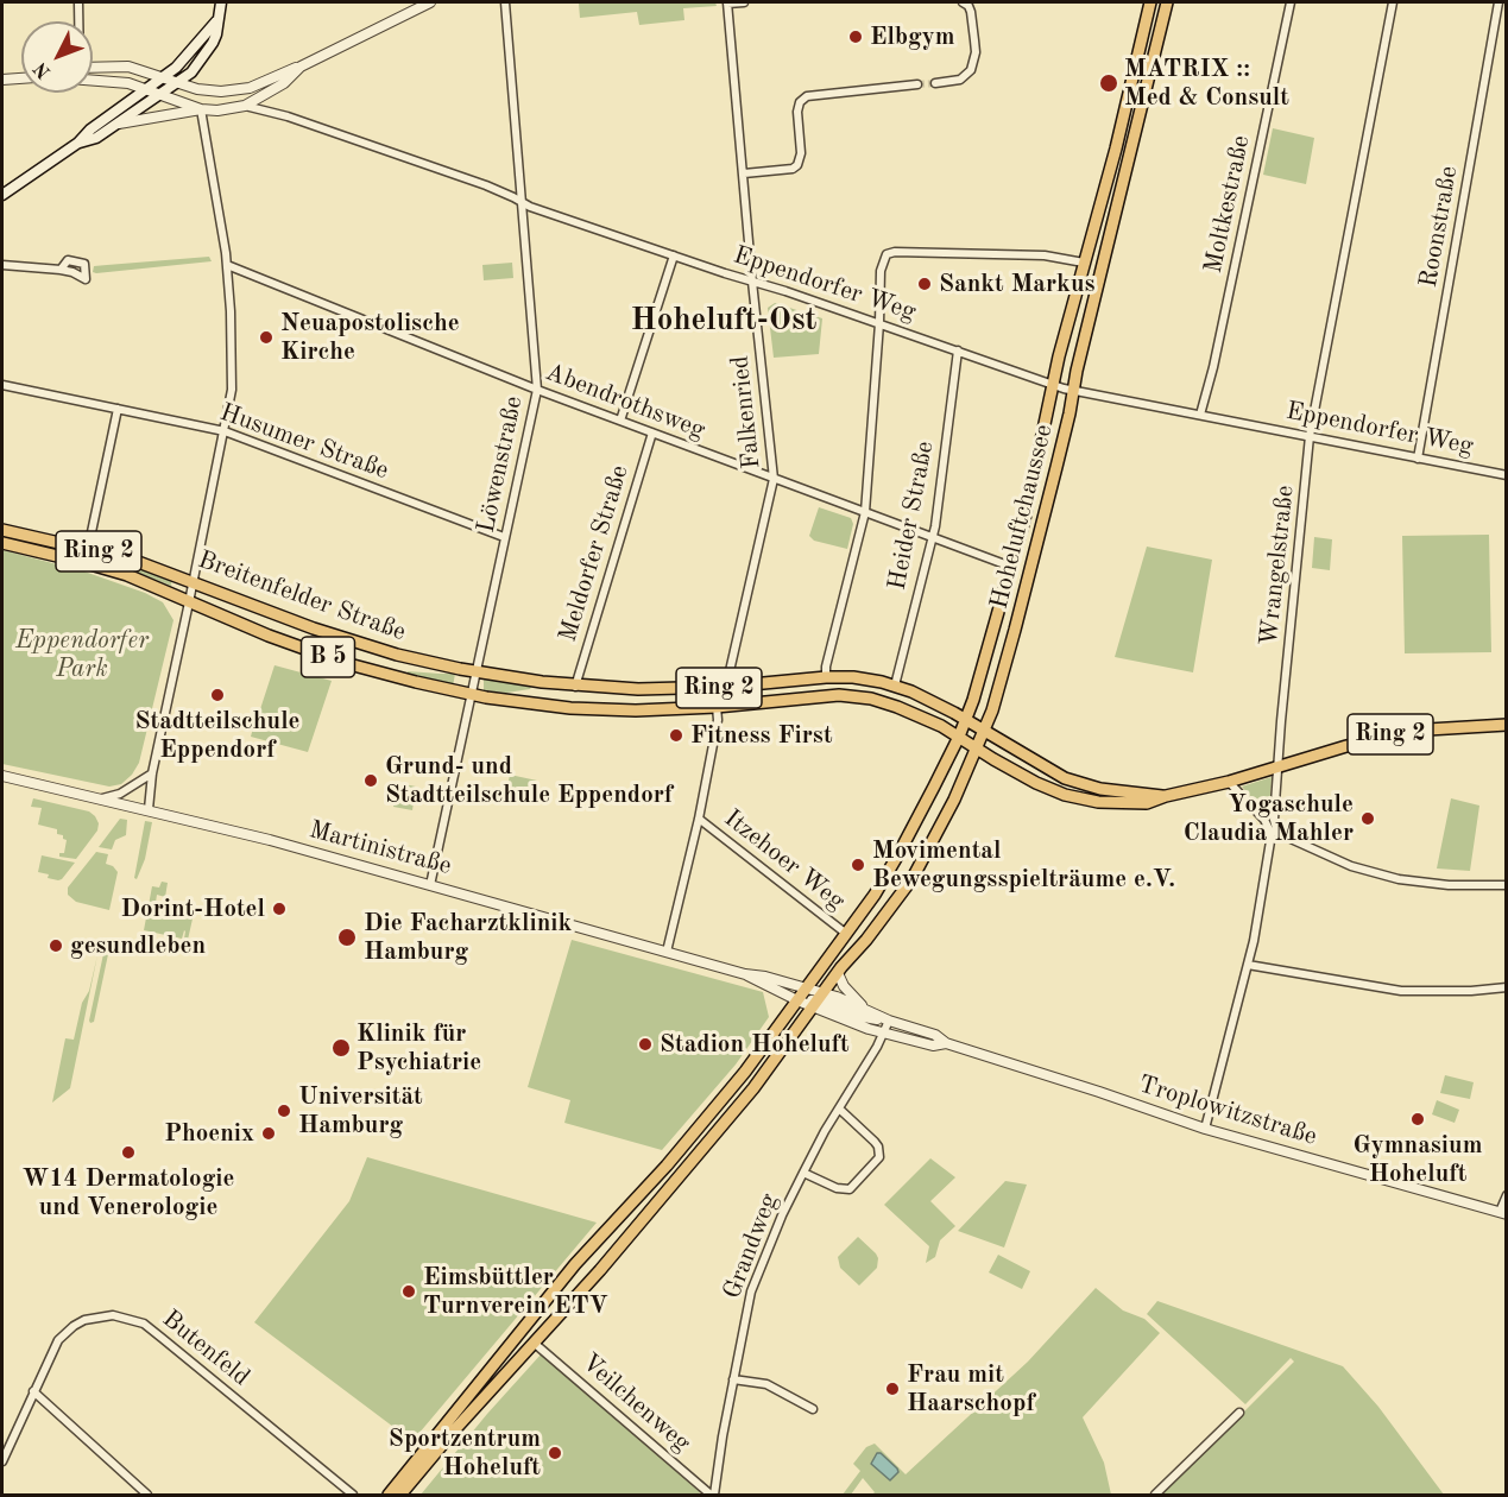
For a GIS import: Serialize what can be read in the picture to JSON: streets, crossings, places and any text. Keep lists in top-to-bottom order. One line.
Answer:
{"streets":{"main road":["Hoheluftchaussee","Ring 2","Breitenfelder Straße","B 5"],"street":["Moltkestraße","Roonstraße","Eppendorfer Weg","Abendrothsweg","Falkenried","Husumer Straße","Löwenstraße","Heider Straße","Meldorfer Straße","Wrangelstraße","Martinistraße","Itzehoer Weg","Troplowitzstraße","Grandweg","Butenfeld","Veilchenweg"]},"crossings":[["Moltkestraße","Eppendorfer Weg"],["Roonstraße","Eppendorfer Weg"],["Eppendorfer Weg","Falkenried"],["Eppendorfer Weg","Löwenstraße"],["Eppendorfer Weg","Heider Straße"],["Eppendorfer Weg","Hoheluftchaussee"],["Eppendorfer Weg","Wrangelstraße"],["Abendrothsweg","Falkenried"],["Abendrothsweg","Löwenstraße"],["Abendrothsweg","Heider Straße"],["Abendrothsweg","Hoheluftchaussee"],["Abendrothsweg","Meldorfer Straße"],["Falkenried","Breitenfelder Straße"],["Husumer Straße","Löwenstraße"],["Löwenstraße","Breitenfelder Straße"],["Löwenstraße","Martinistraße"],["Heider Straße","Breitenfelder Straße"],["Hoheluftchaussee","Ring 2"],["Hoheluftchaussee","Breitenfelder Straße"],["Hoheluftchaussee","Martinistraße"],["Hoheluftchaussee","Itzehoer Weg"],["Hoheluftchaussee","Troplowitzstraße"],["Ring 2","Wrangelstraße"],["Ring 2","Breitenfelder Straße"],["Meldorfer Straße","Breitenfelder Straße"],["Wrangelstraße","Troplowitzstraße"],["Martinistraße","Troplowitzstraße"],["Troplowitzstraße","Grandweg"],["Grandweg","Veilchenweg"]],"districts":["Hoheluft-Ost"],"parks":["Eppendorfer Park"],"places":["Elbgym","MATRIX :: Med & Consult","Sankt Markus","Neuapostolische Kirche","Stadtteilschule Eppendorf","Fitness First","Grund- und Stadtteilschule Eppendorf","Yogaschule Claudia Mahler","Movimental Bewegungsspielträume e.V.","Dorint-Hotel","Die Facharztklinik Hamburg","gesundleben","Stadion Hoheluft","Klinik für Psychiatrie","Universität Hamburg","Gymnasium Hoheluft","Phoenix","W14 Dermatologie und Venerologie","Eimsbüttler Turnverein ETV","Frau mit Haarschopf","Sportzentrum Hoheluft"],"north":"bottom left"}
